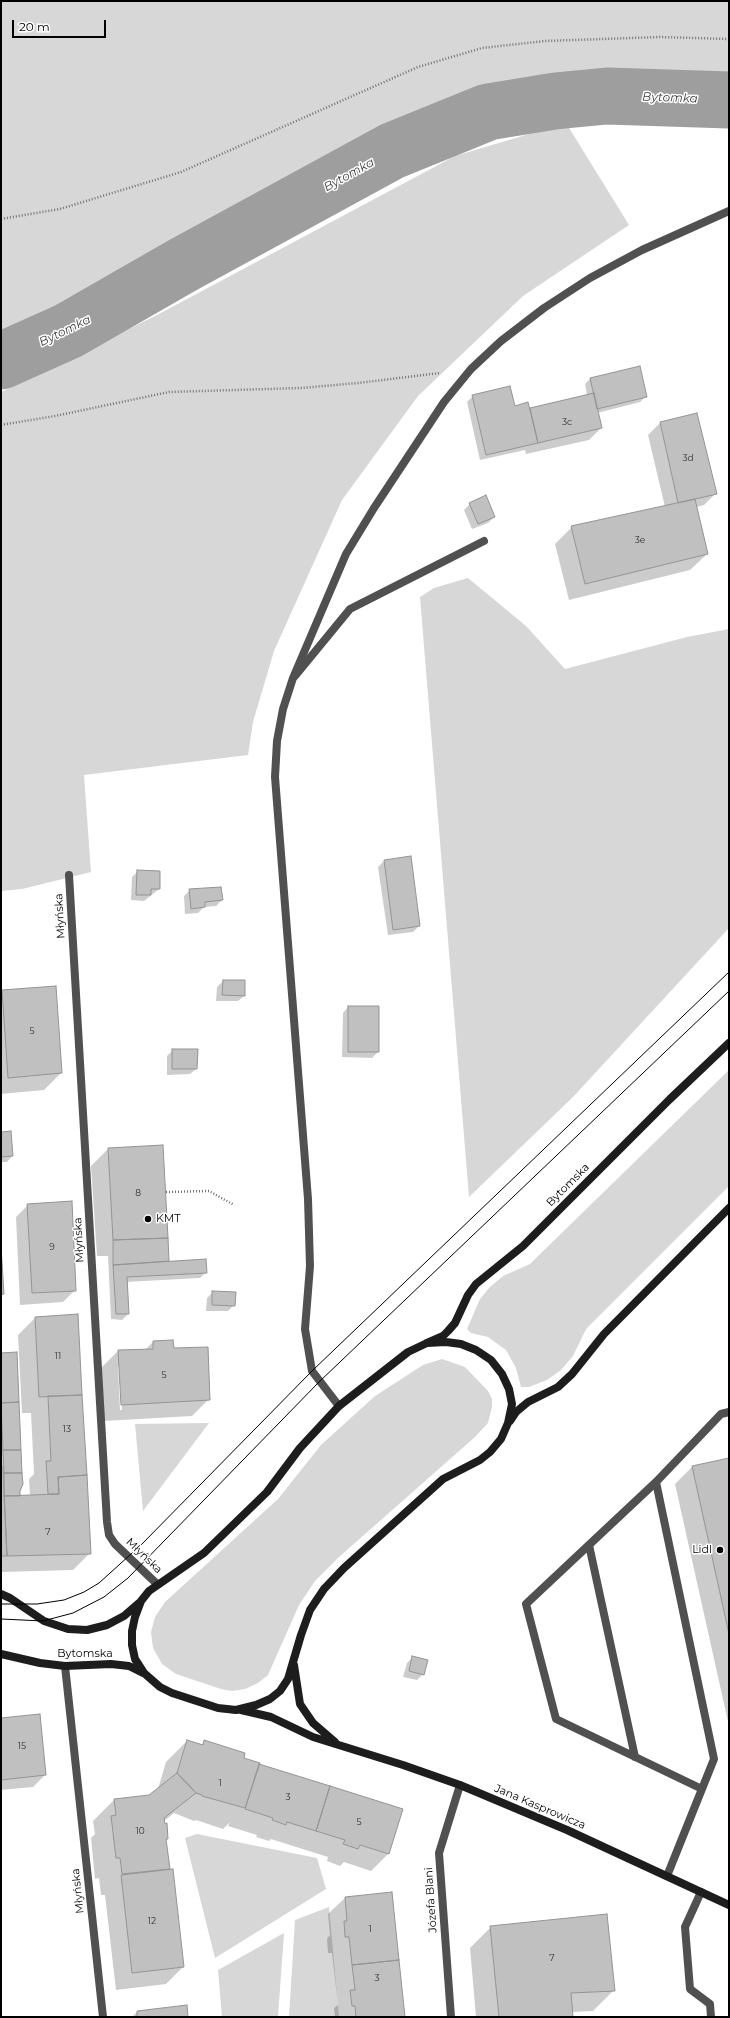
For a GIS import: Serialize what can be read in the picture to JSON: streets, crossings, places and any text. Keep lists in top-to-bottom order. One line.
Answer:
{"streets":{"street":["Młyńska","Bytomska","Jana Kasprowicza","Józefa Blani"]},"crossings":[["Młyńska","Bytomska"],["Bytomska","Jana Kasprowicza"],["Jana Kasprowicza","Józefa Blani"]],"water":["Bytomka"],"places":["KMT","Lidl"],"house_numbers":["3c","3d","3e","5","8","9","11","5","13","7","15","1","3","5","10","12","1","7","3"],"scale_bar":"20 m"}
